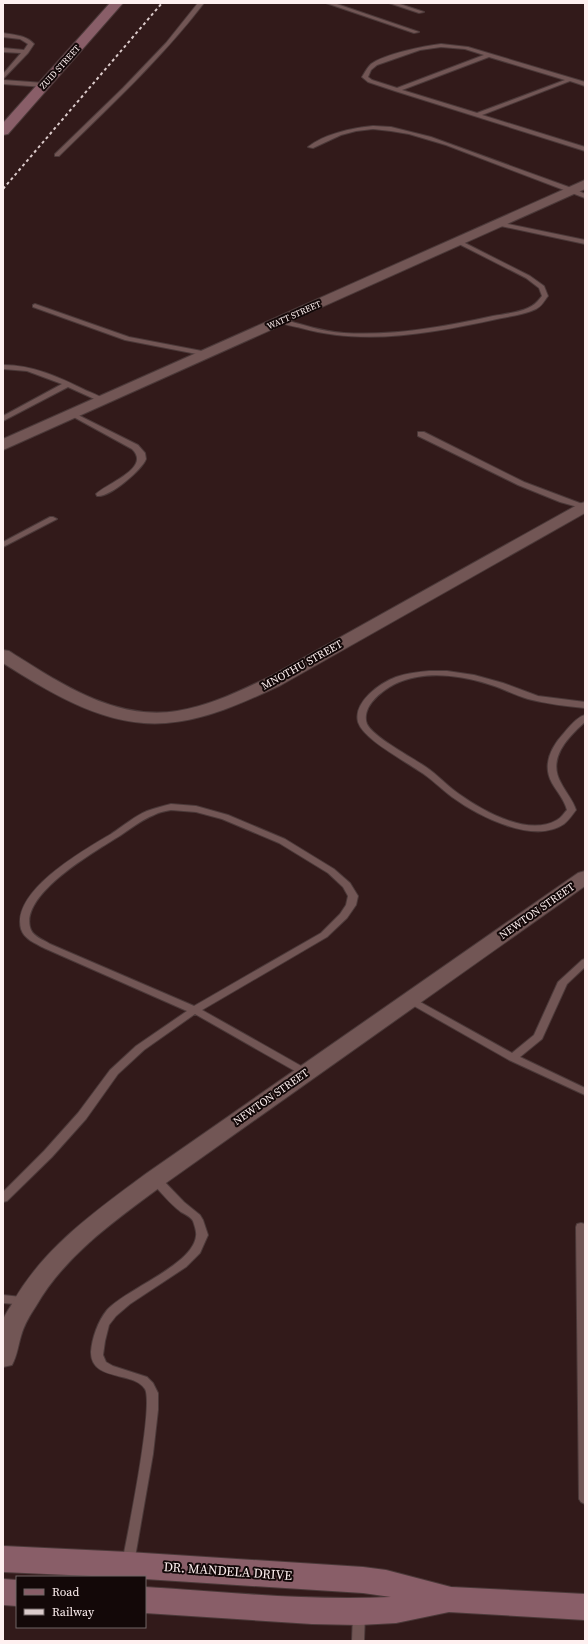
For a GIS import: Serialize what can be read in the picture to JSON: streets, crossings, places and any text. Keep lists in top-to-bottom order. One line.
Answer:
{"streets":{"main road":["ZUID STREET","DR. MANDELA DRIVE"],"street":["WATT STREET","MNOTHU STREET","NEWTON STREET"]},"legend":["Road","Railway"]}
